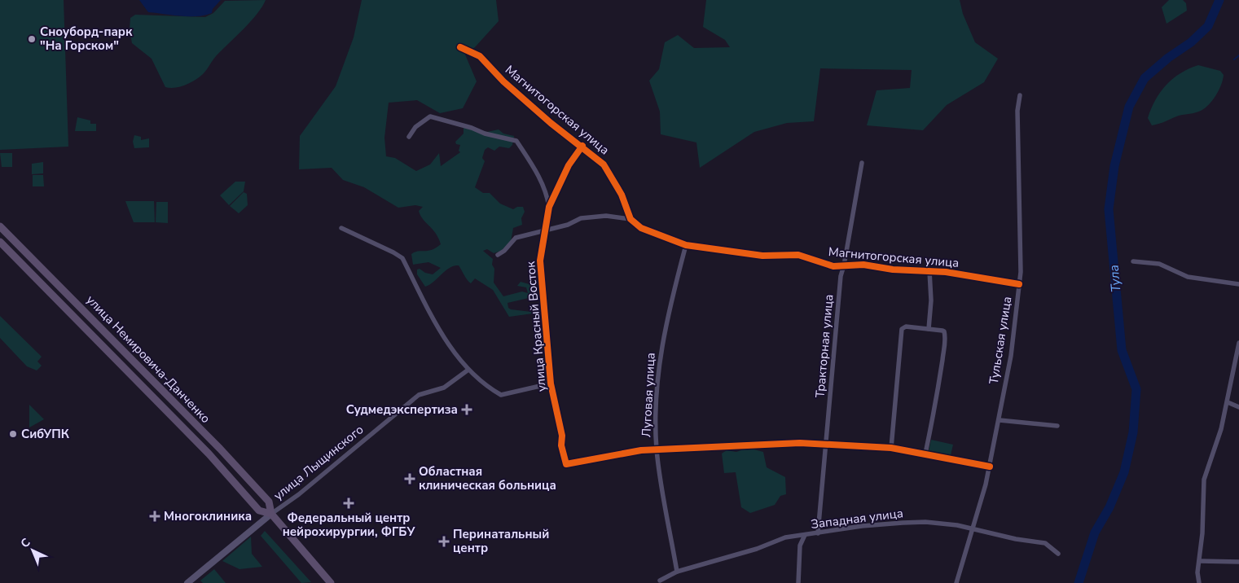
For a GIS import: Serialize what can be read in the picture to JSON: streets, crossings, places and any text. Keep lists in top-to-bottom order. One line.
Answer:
{"streets":{"main road":["улица Немировича-Данченко"],"street":["Магнитогорская улица","улица Красный Восток","Тульская улица","Тракторная улица","Луговая улица","улица Лыщинского","Западная улица"]},"crossings":[["Магнитогорская улица","улица Красный Восток"],["Магнитогорская улица","Тульская улица"],["Магнитогорская улица","Тракторная улица"],["Магнитогорская улица","Луговая улица"],["улица Красный Восток","Луговая улица"],["Тульская улица","Западная улица"],["Тракторная улица","Западная улица"],["улица Немировича-Данченко","улица Лыщинского"],["Луговая улица","Западная улица"]],"water":["Тула"],"places":{"other":["Сноуборд-парк \"На Горском\"","СибУПК"],"health":["Судмедэкспертиза","Областная клиническая больница","Федеральный центр нейрохирургии, ФГБУ","Многоклиника","Перинатальный центр"]},"north":"top left"}
